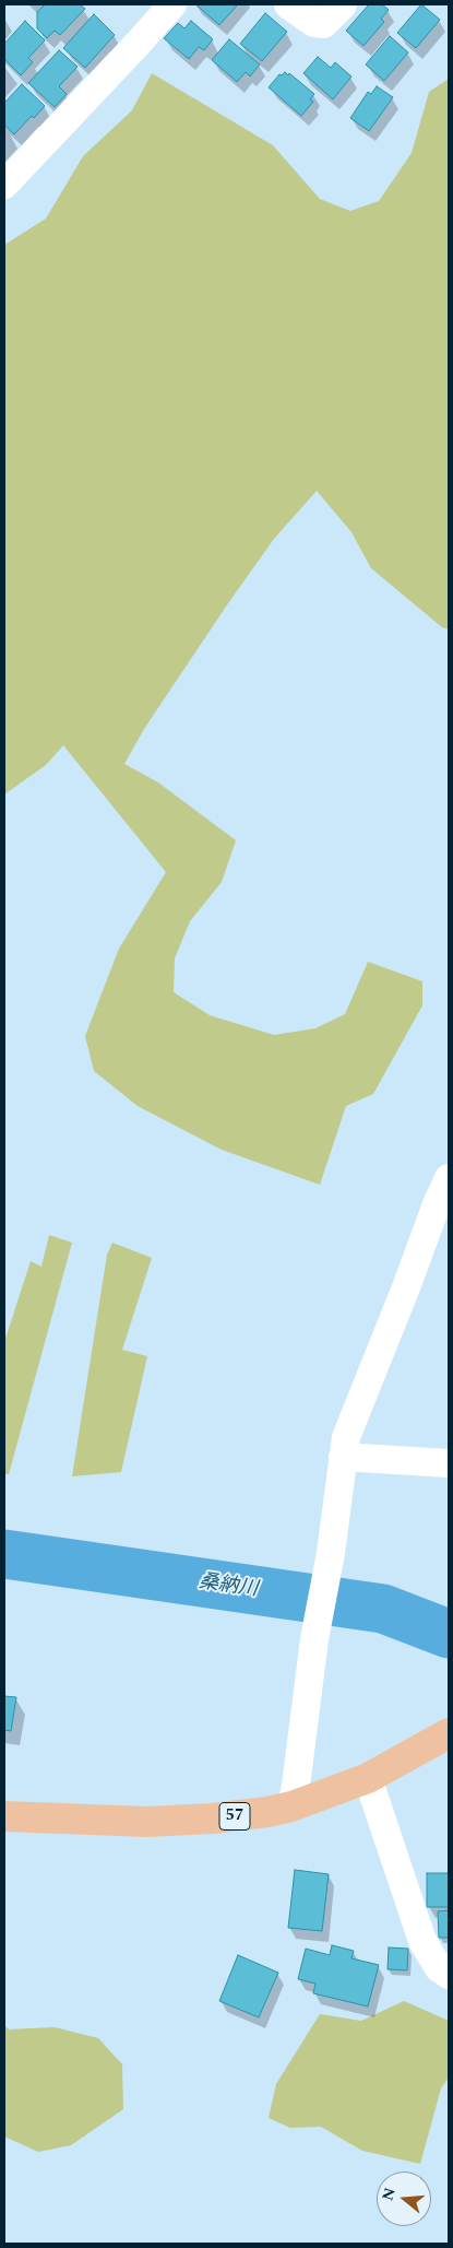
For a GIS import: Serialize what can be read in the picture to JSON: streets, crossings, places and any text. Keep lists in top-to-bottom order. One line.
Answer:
{"streets":{"main road":["57"]},"water":["桑納川"],"north":"left"}
